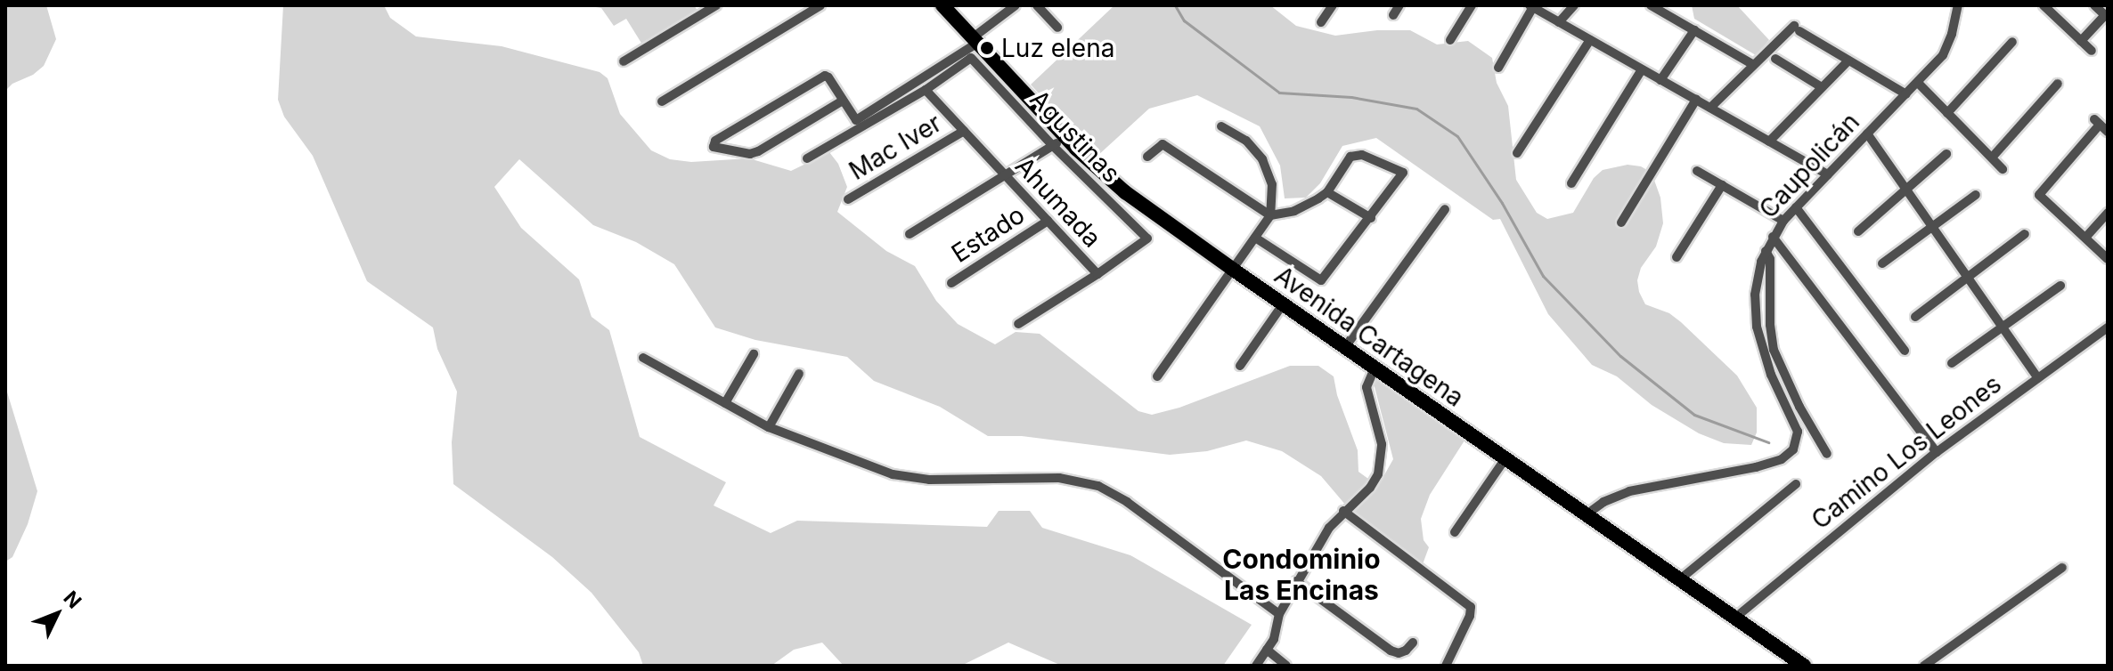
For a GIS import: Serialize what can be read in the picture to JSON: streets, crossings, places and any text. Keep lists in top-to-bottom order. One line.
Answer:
{"streets":{"main road":["Avenida Cartagena"],"street":["Agustinas","Mac Iver","Caupolicán","Ahumada","Estado","Camino Los Leones"]},"crossings":[["Agustinas","Ahumada"],["Agustinas","Avenida Cartagena"],["Mac Iver","Ahumada"],["Caupolicán","Avenida Cartagena"],["Ahumada","Estado"],["Avenida Cartagena","Camino Los Leones"]],"districts":["Condominio Las Encinas"],"places":["Luz elena"],"north":"top right"}
